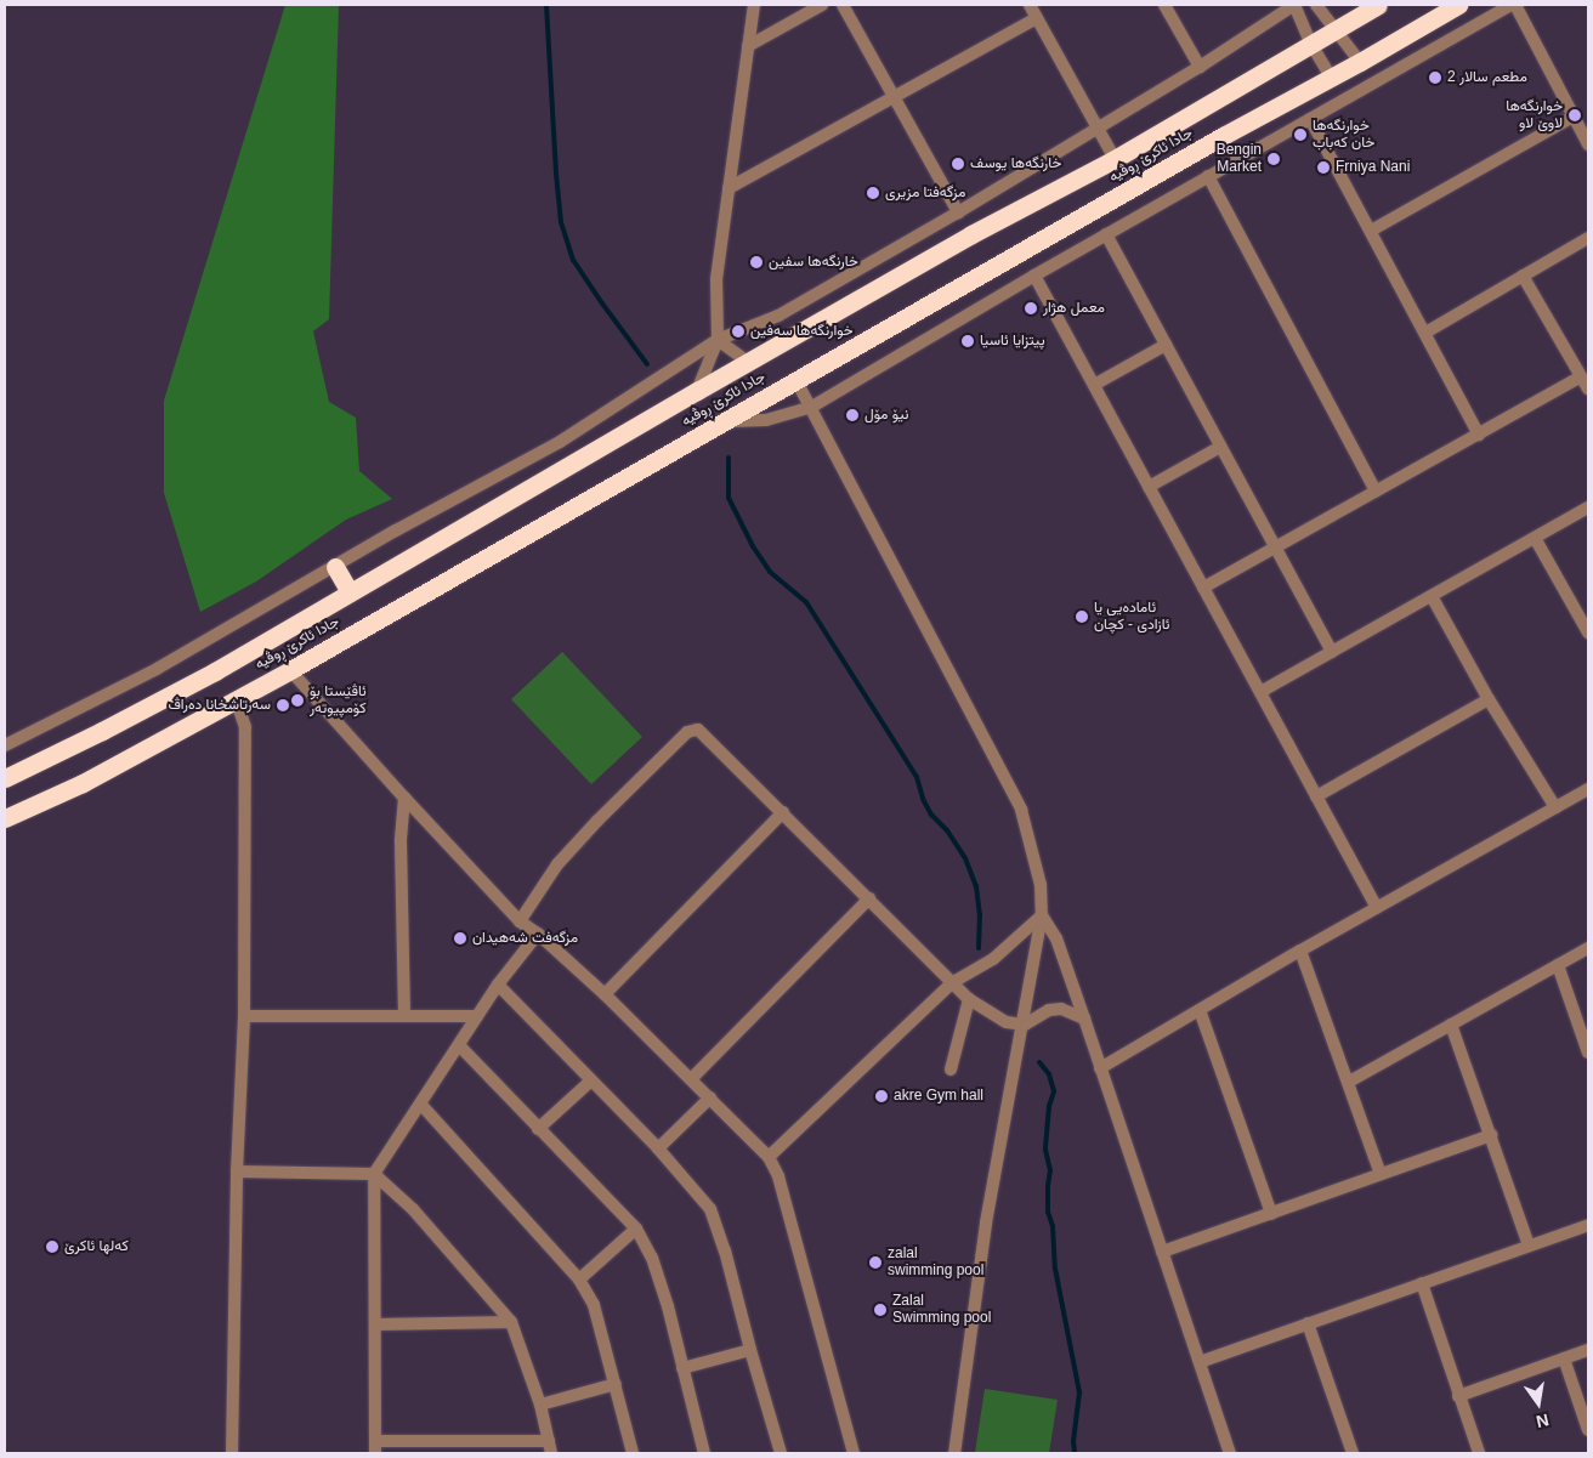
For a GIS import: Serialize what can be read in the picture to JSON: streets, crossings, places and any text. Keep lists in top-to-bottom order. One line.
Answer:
{"streets":{"highway":["جادا ئاکرێ ڕوڤیە"]},"places":["مطعم سالار 2","خوارنگەھا لاوێ لاو","خوارنگەھا خان كەباب","Bengin Market","خارنگەها یوسف","Frniya Nani","مزگەفتا مزیری","خارنگەها سفين","معمل هژار","خوارنگەھا سەفین","پیتزایا ئاسیا","نیۆ مۆل","ئامادەیی یا ئازادی - کچان","ئاڤێستا بۆ کۆمپیوتەر","سەرتاشخانا دەراڤ","مزگەفت شه‌هيدان","akre Gym hall","کەلها ئاکرێ","zalal swimming pool","Zalal Swimming pool"],"north":"bottom"}
